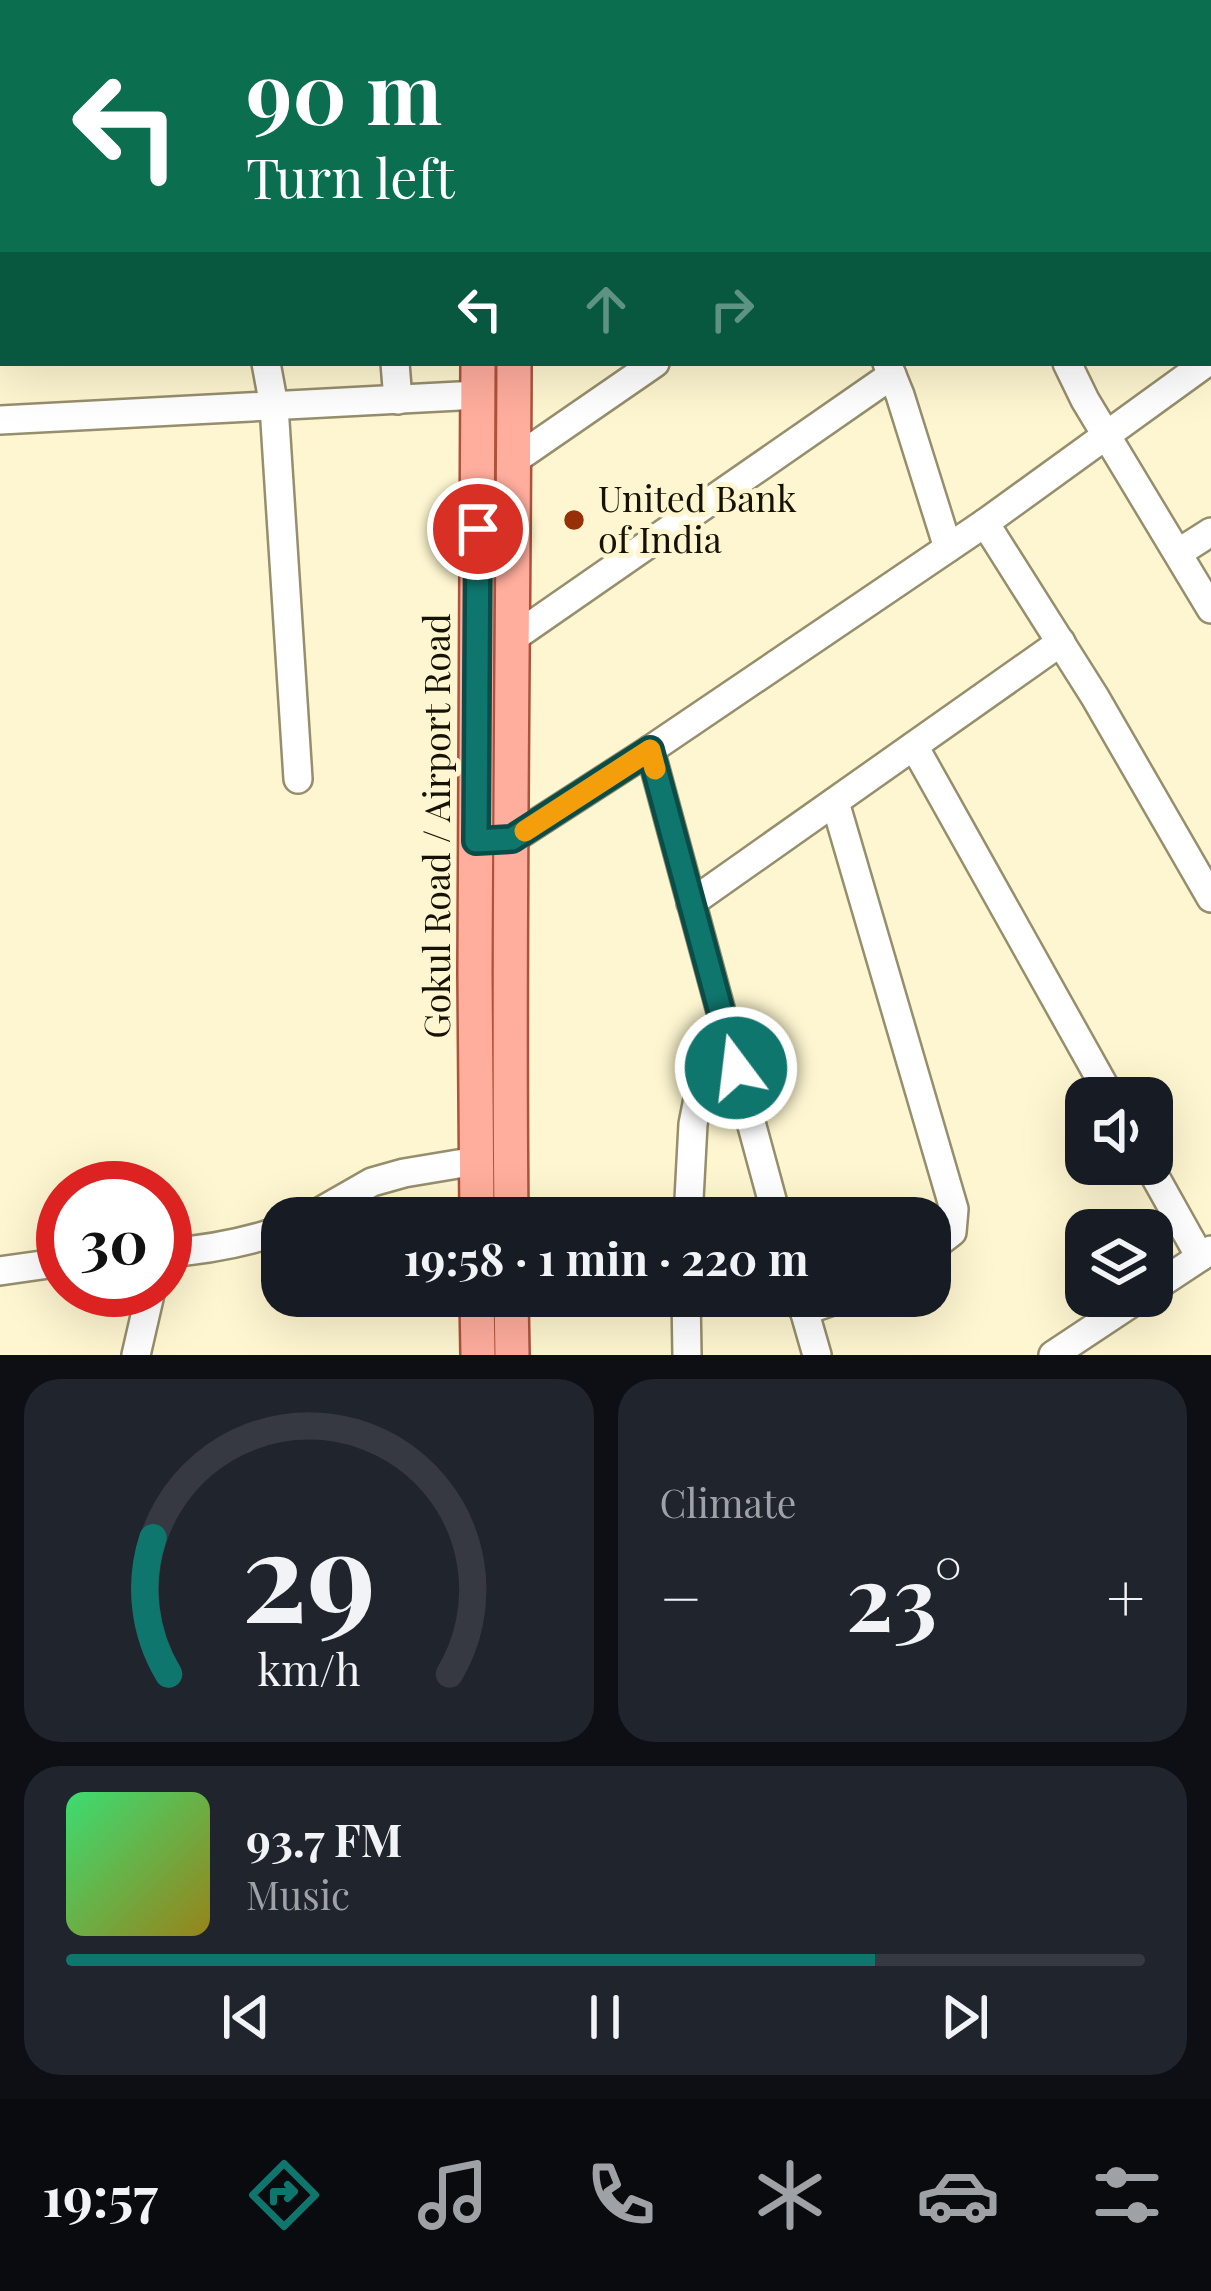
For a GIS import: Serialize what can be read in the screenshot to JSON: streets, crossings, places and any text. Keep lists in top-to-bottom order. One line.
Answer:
{"streets":{"main road":["Gokul Road / Airport Road"]},"places":["United Bank of India"],"page":{"turn":["90 m","Turn left"],"limit":"30","trip":"19:58 · 1 min · 220 m","tile":"Climate","heat":["−","23°","+"],"song":["93.7 FM","Music"],"tabs":"19:57","gauge":["29","km/h"]}}
